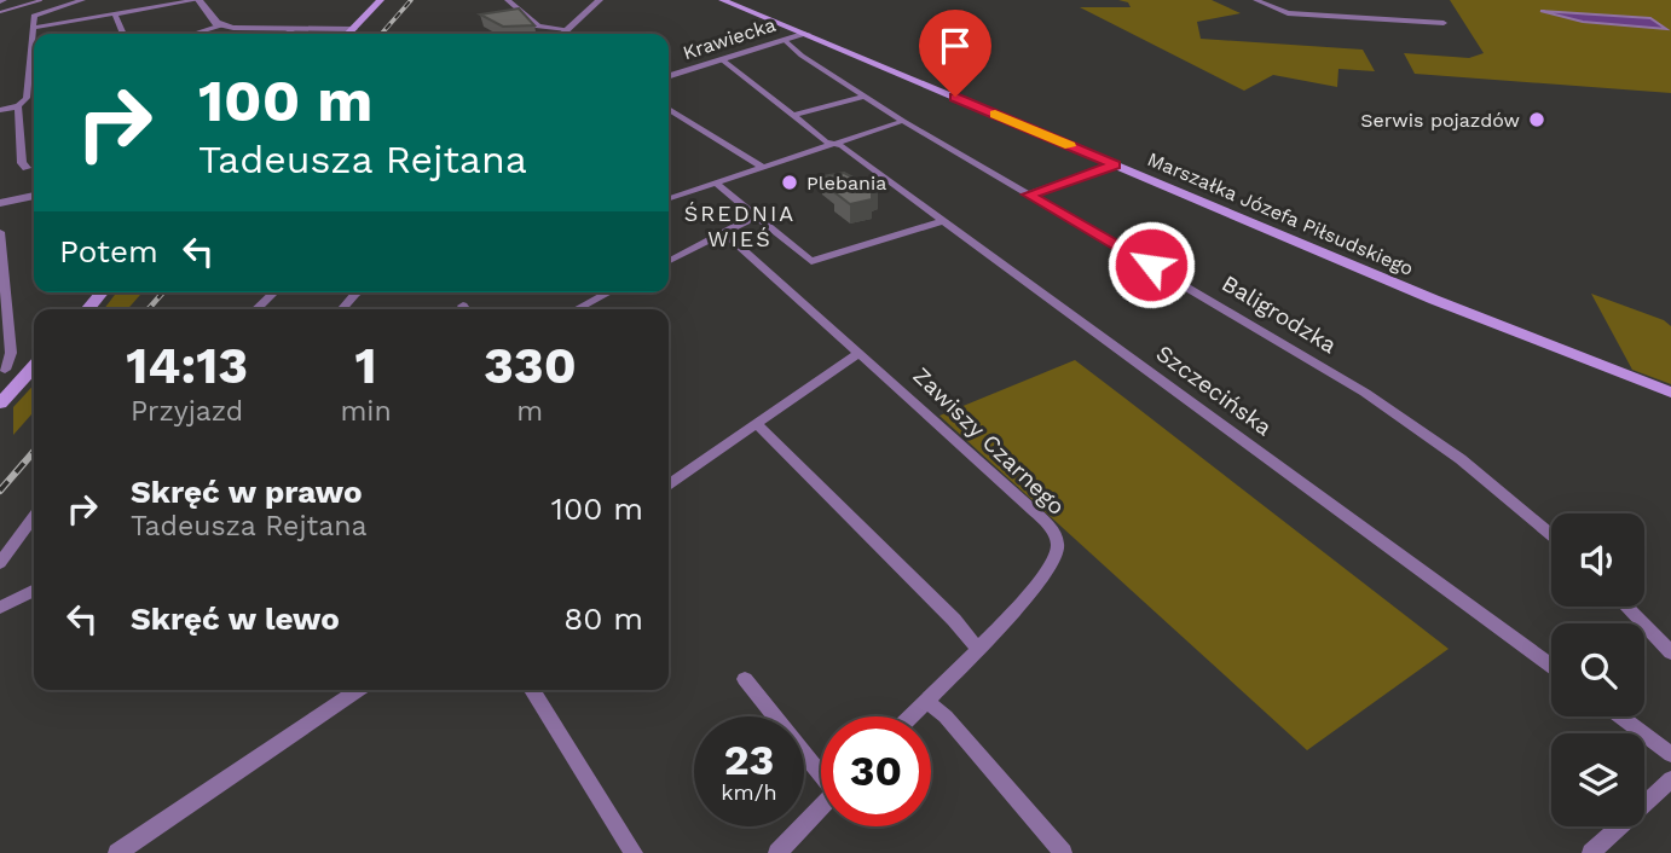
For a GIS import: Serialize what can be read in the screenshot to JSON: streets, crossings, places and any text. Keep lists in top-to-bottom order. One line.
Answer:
{"streets":{"main road":["Marszałka Józefa Piłsudskiego"],"street":["Krawiecka","Baligrodzka","Szczecińska","Zawiszy Czarnego"]},"crossings":[["Krawiecka","Marszałka Józefa Piłsudskiego"],["Krawiecka","Baligrodzka"],["Krawiecka","Szczecińska"]],"districts":["ŚREDNIA WIEŚ"],"places":["Serwis pojazdów","Plebania"],"page":{"turn":["100 m","Tadeusza Rejtana"],"then":"Potem","eta":["14:13","Przyjazd","1","min","330","m"],"list":[{"name":"Skręć w prawo","note":"Tadeusza Rejtana","value":"100 m"},{"name":"Skręć w lewo","value":"80 m"}],"speed":"23 km/h","limit":"30"}}
